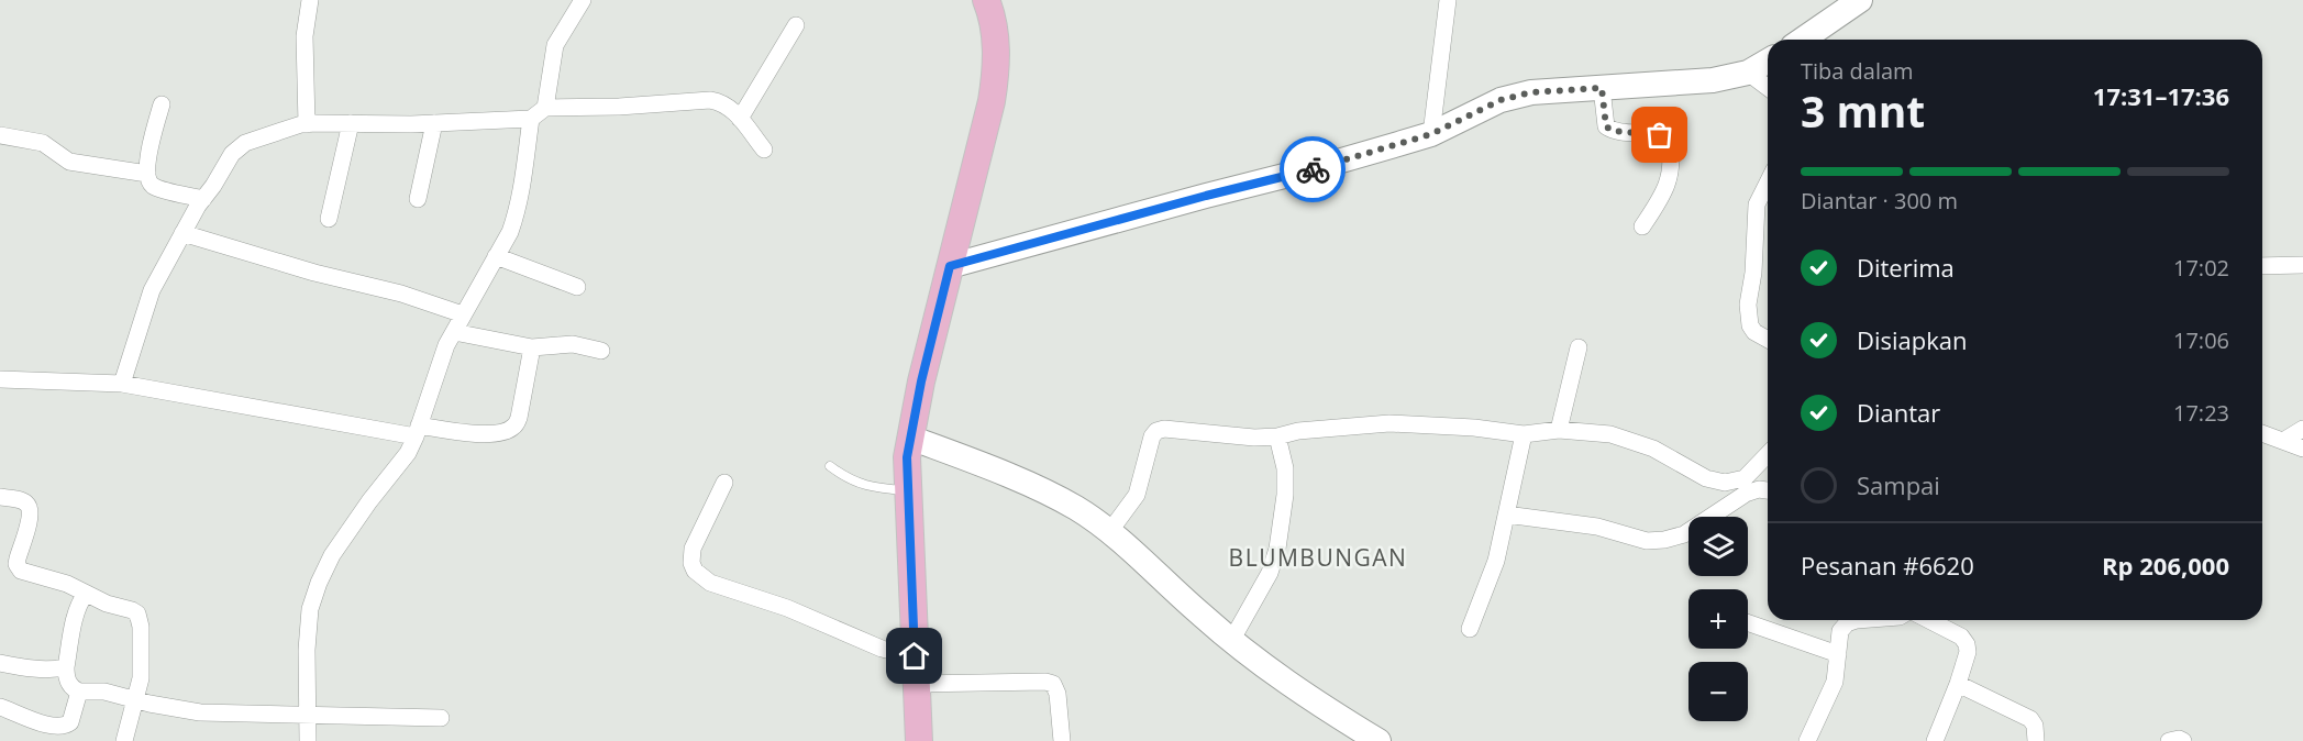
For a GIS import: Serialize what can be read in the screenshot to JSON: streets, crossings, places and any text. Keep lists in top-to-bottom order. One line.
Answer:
{"districts":["BLUMBUNGAN"],"page":{"heading":["3 mnt","Tiba dalam","17:31–17:36"],"panel":["Pesanan #6620","Rp 206,000"],"bar":"Diantar · 300 m","list":[["Diterima","17:02"],["Disiapkan","17:06"],["Diantar","17:23"],"Sampai"],"map_buttons":["+","−"]}}
